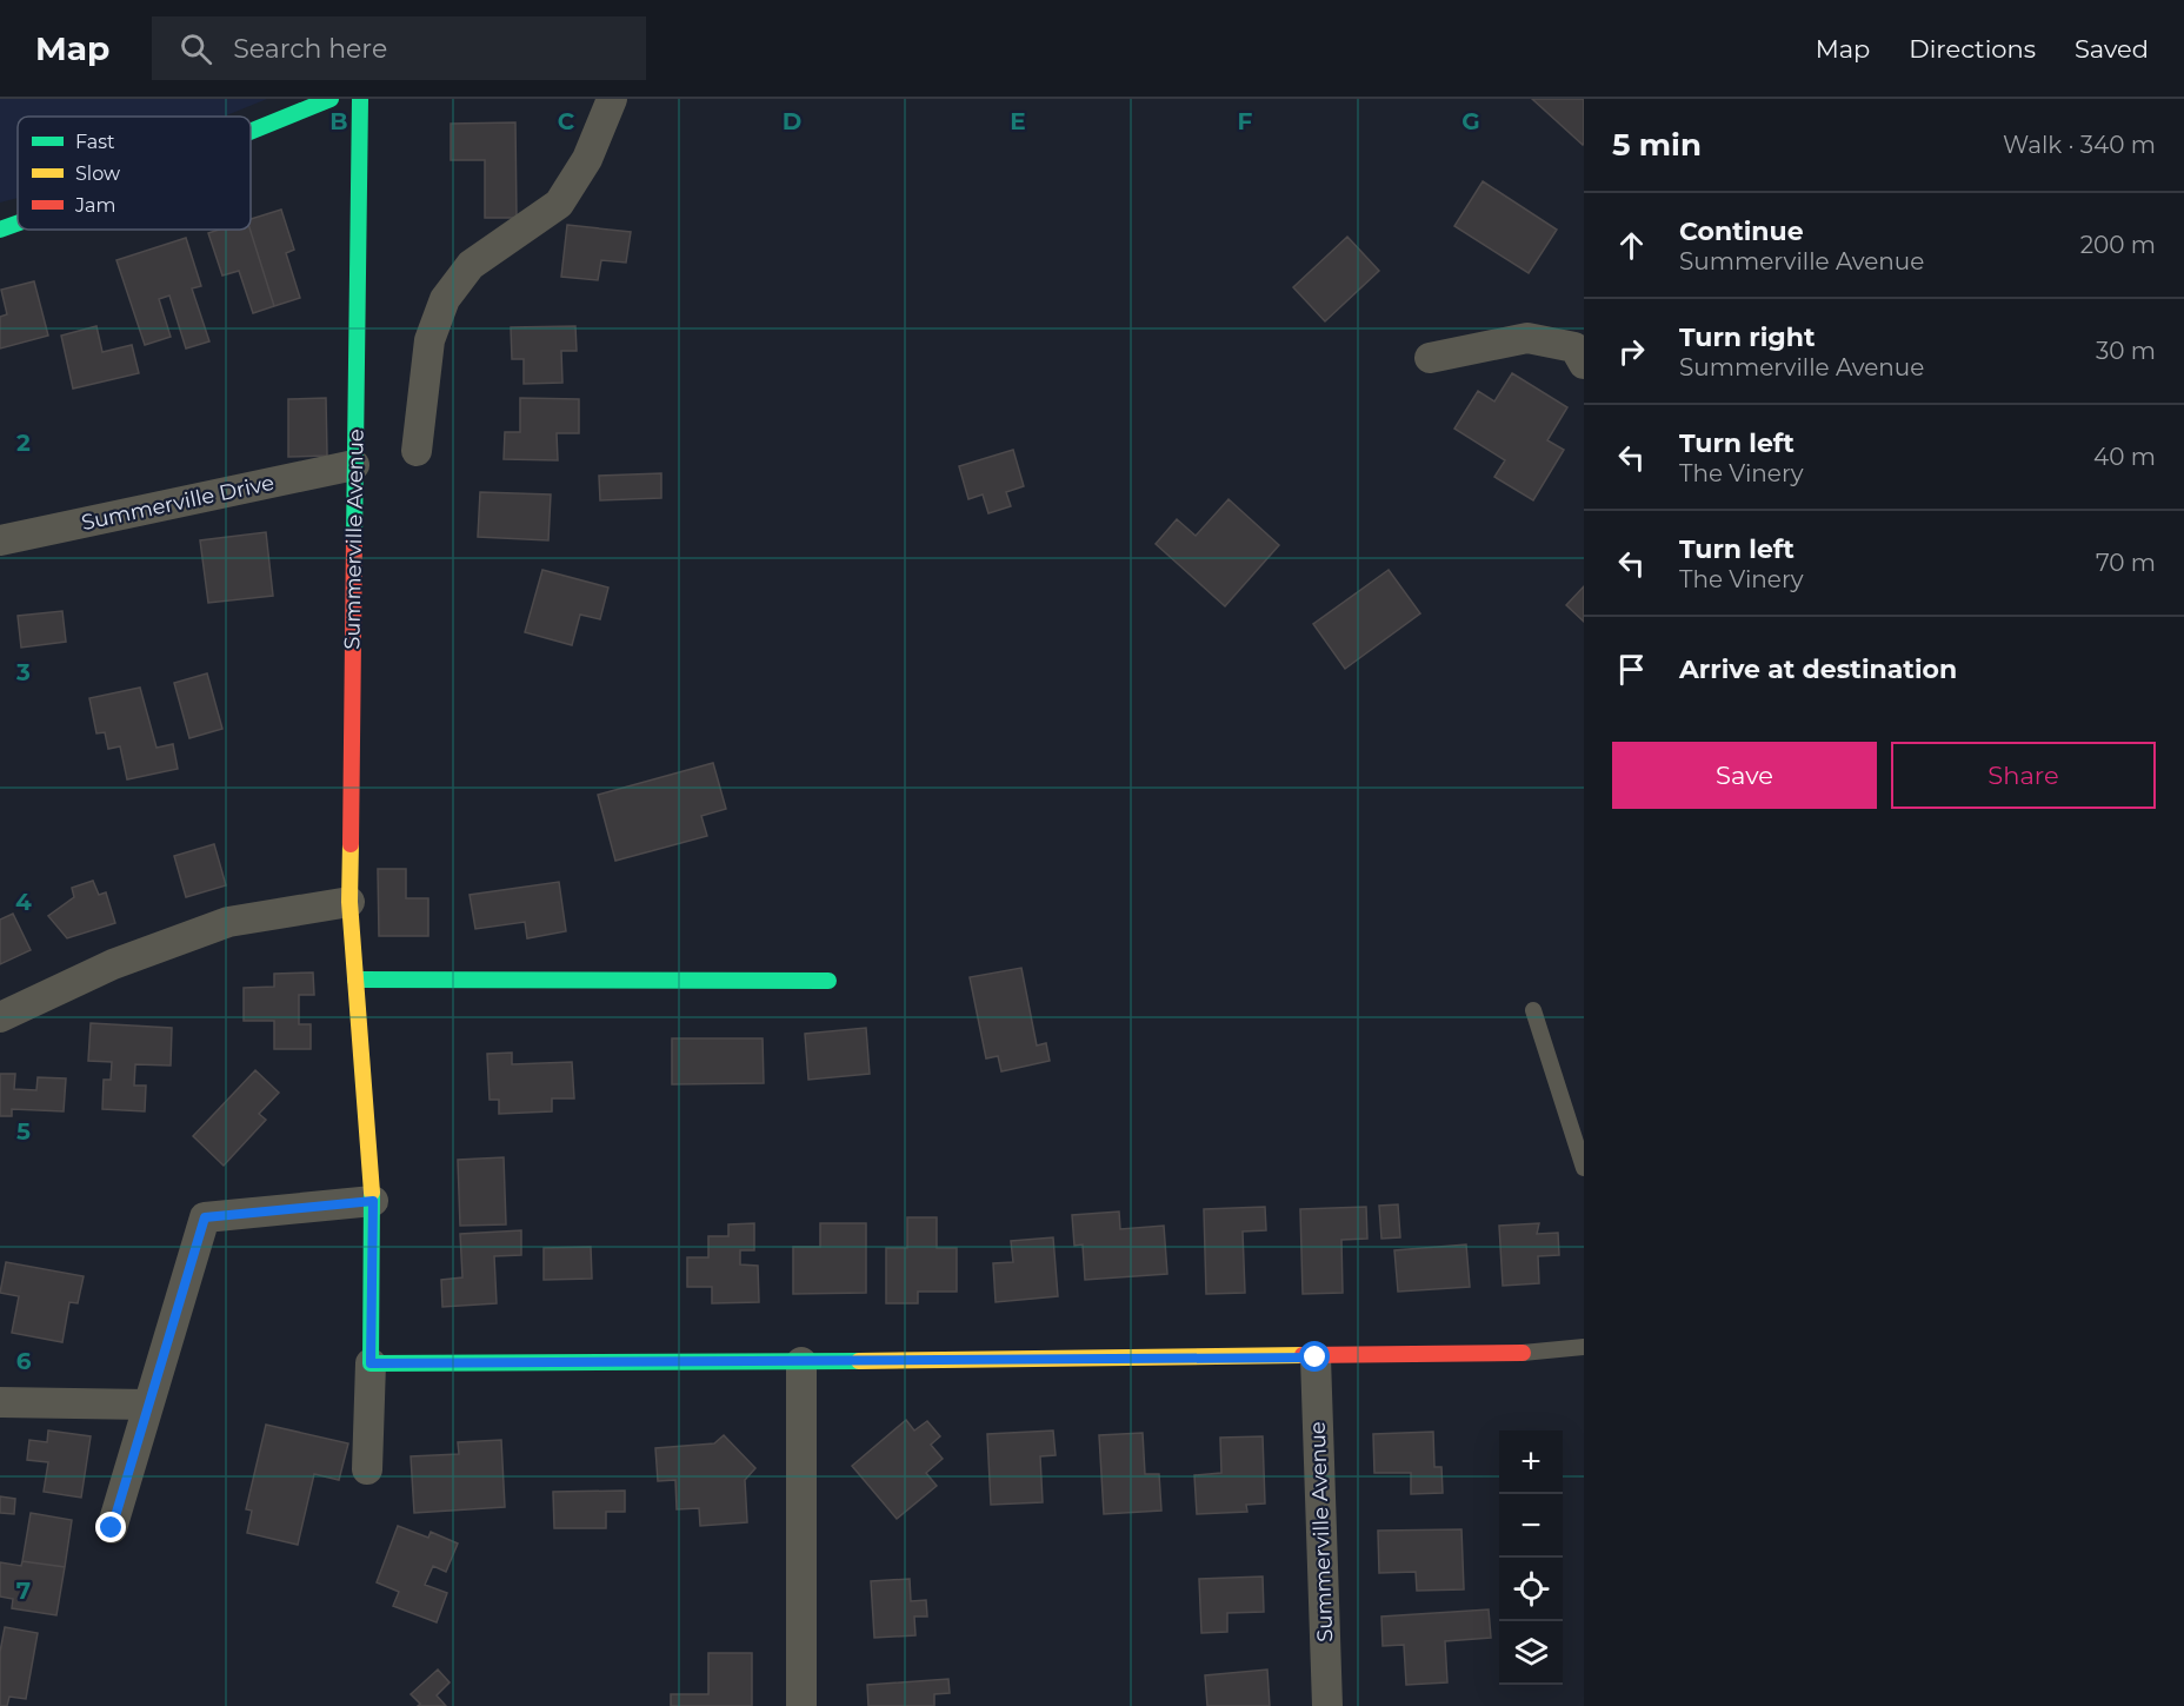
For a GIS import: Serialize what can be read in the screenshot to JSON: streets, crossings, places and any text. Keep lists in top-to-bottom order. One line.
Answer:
{"streets":{"street":["Summerville Drive","Summerville Avenue"]},"crossings":[["Summerville Drive","Summerville Avenue"]],"legend":["Fast","Slow","Jam"],"page":{"header":"Map","search":"Search here","nav":["Map","Directions","Saved"],"heading":["5 min","Walk · 340 m"],"list":[["Continue","Summerville Avenue","200 m"],["Turn right","Summerville Avenue","30 m"],["Turn left","The Vinery","40 m"],["Turn left","The Vinery","70 m"],"Arrive at destination"],"buttons":["Save","Share"],"map_buttons":["+","−"]},"grid":{"columns":["B","C","D","E","F","G"],"rows":["2","3","4","5","6","7"]}}
